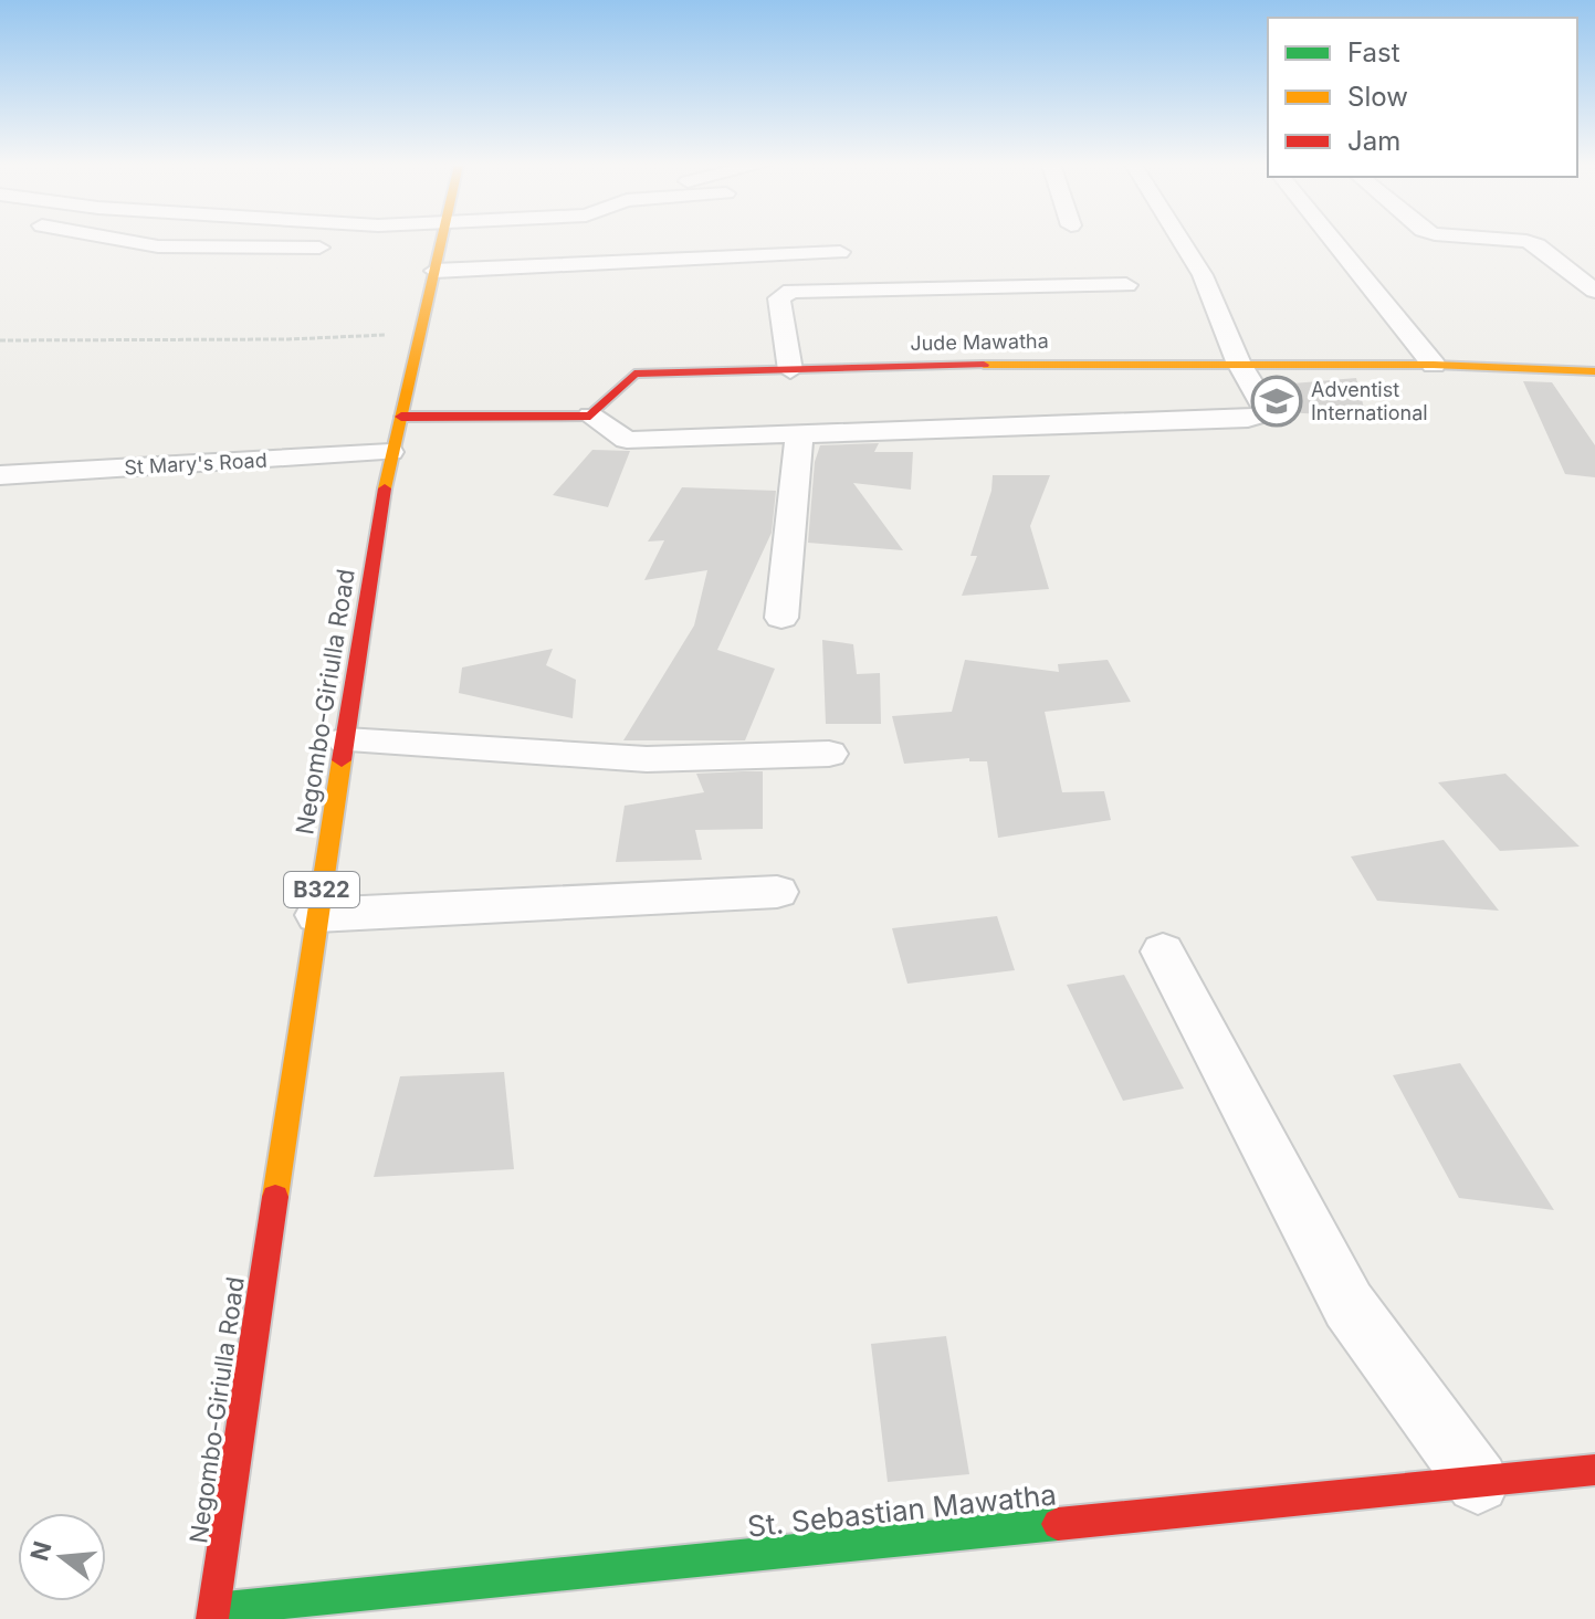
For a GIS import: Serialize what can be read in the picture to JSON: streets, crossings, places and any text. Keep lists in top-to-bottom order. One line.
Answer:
{"streets":{"street":["Jude Mawatha","St Mary's Road","Negombo-Giriulla Road","B322","St. Sebastian Mawatha"]},"crossings":[["St Mary's Road","Negombo-Giriulla Road"],["Negombo-Giriulla Road","St. Sebastian Mawatha"]],"places":{"school or university":["Adventist International"]},"legend":["Fast","Slow","Jam"],"north":"left"}
